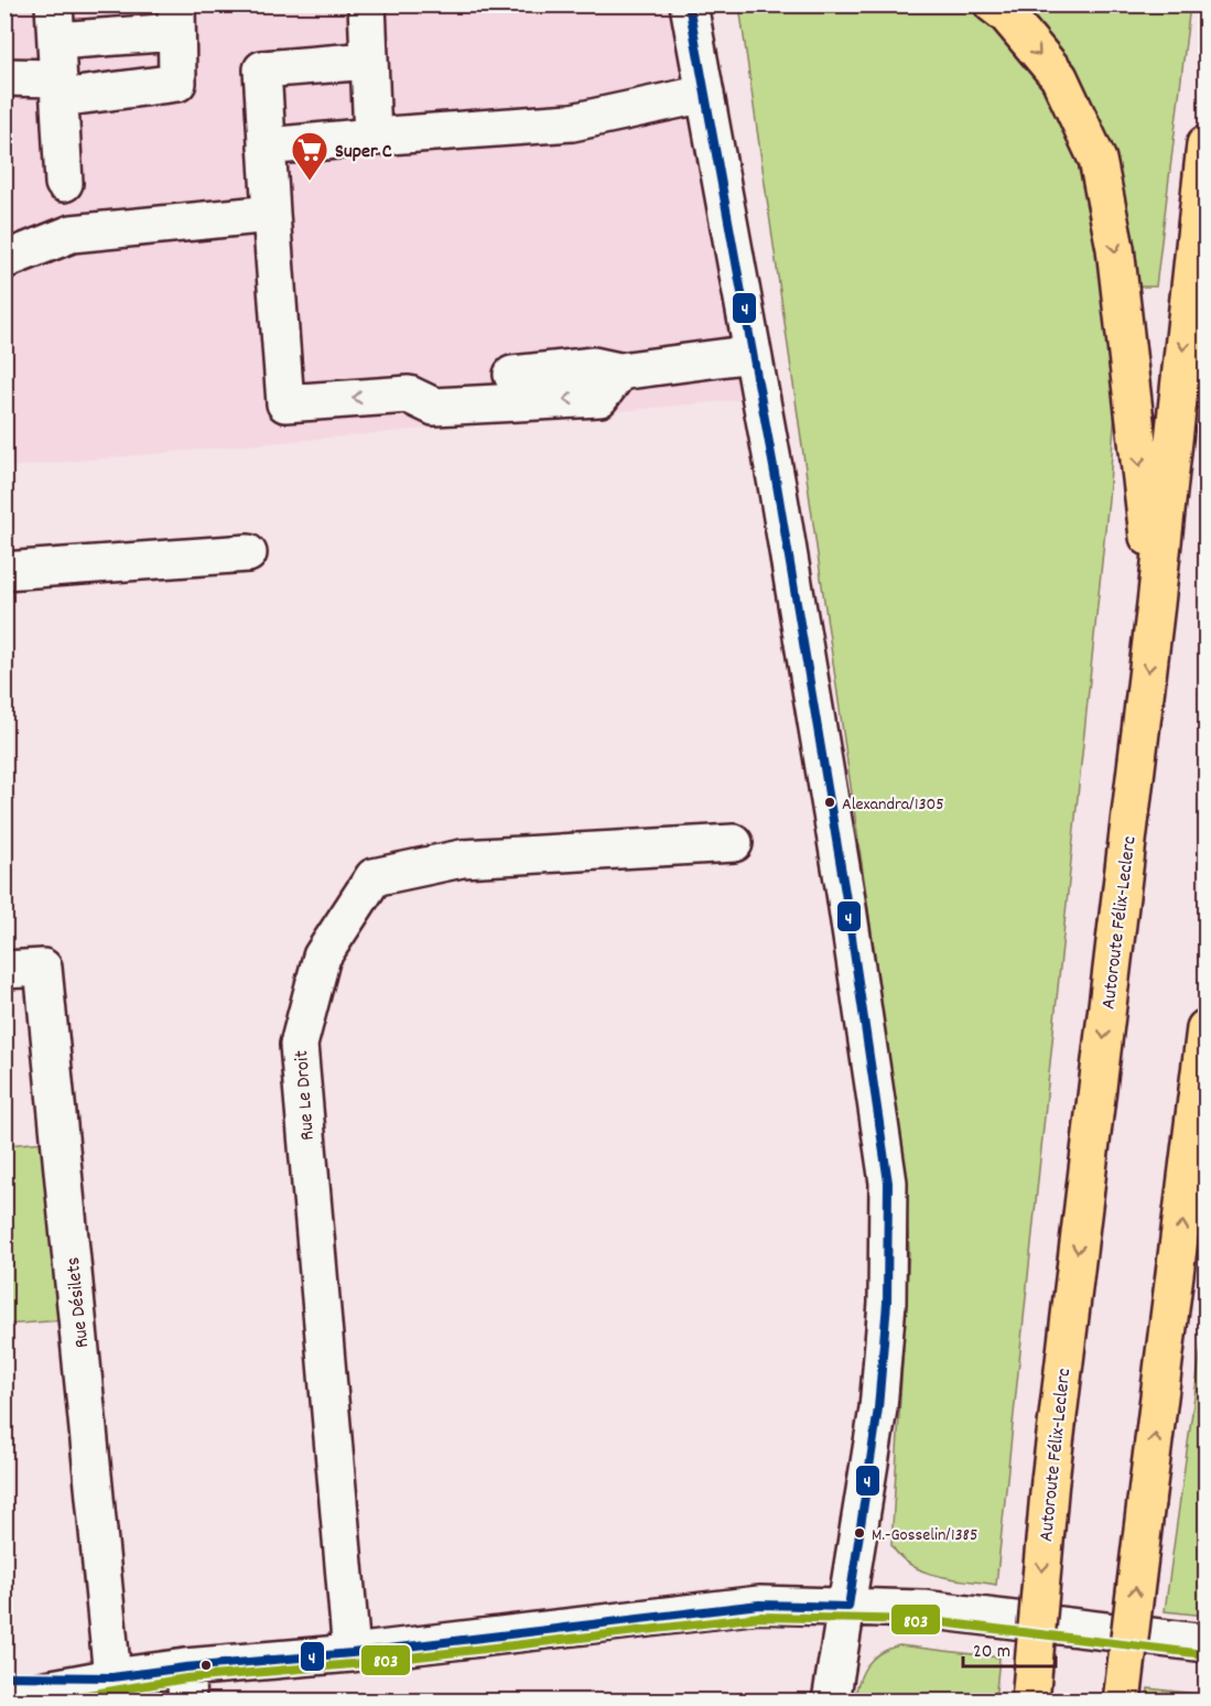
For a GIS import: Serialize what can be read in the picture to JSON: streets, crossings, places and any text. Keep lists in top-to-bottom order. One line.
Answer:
{"streets":{"highway":["Autoroute Félix-Leclerc"],"street":["Rue Le Droit","Rue Désilets"]},"places":{"supermarket":["Super C"],"other":["Alexandra/1305","M.-Gosselin/1385"]},"lines":["transit line 4","transit line 803"],"scale_bar":"20 m"}
